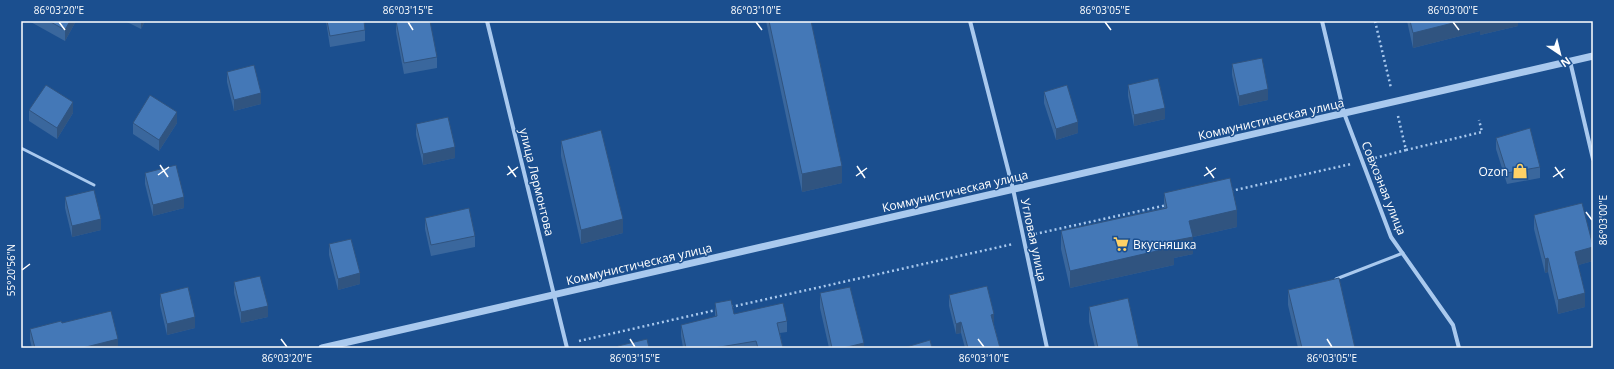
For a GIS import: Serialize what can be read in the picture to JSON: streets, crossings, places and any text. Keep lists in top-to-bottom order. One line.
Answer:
{"streets":{"street":["Коммунистическая улица","улица Лермонтова","Совхозная улица","Угловая улица"]},"crossings":[["Коммунистическая улица","улица Лермонтова"],["Коммунистическая улица","Совхозная улица"],["Коммунистическая улица","Угловая улица"]],"places":{"shop":["Ozon"],"supermarket":["Вкусняшка"]},"north":"bottom right","coordinates":["86°03'20\"E","86°03'15\"E","86°03'10\"E","86°03'05\"E","86°03'00\"E","55°20'56\"N"]}
